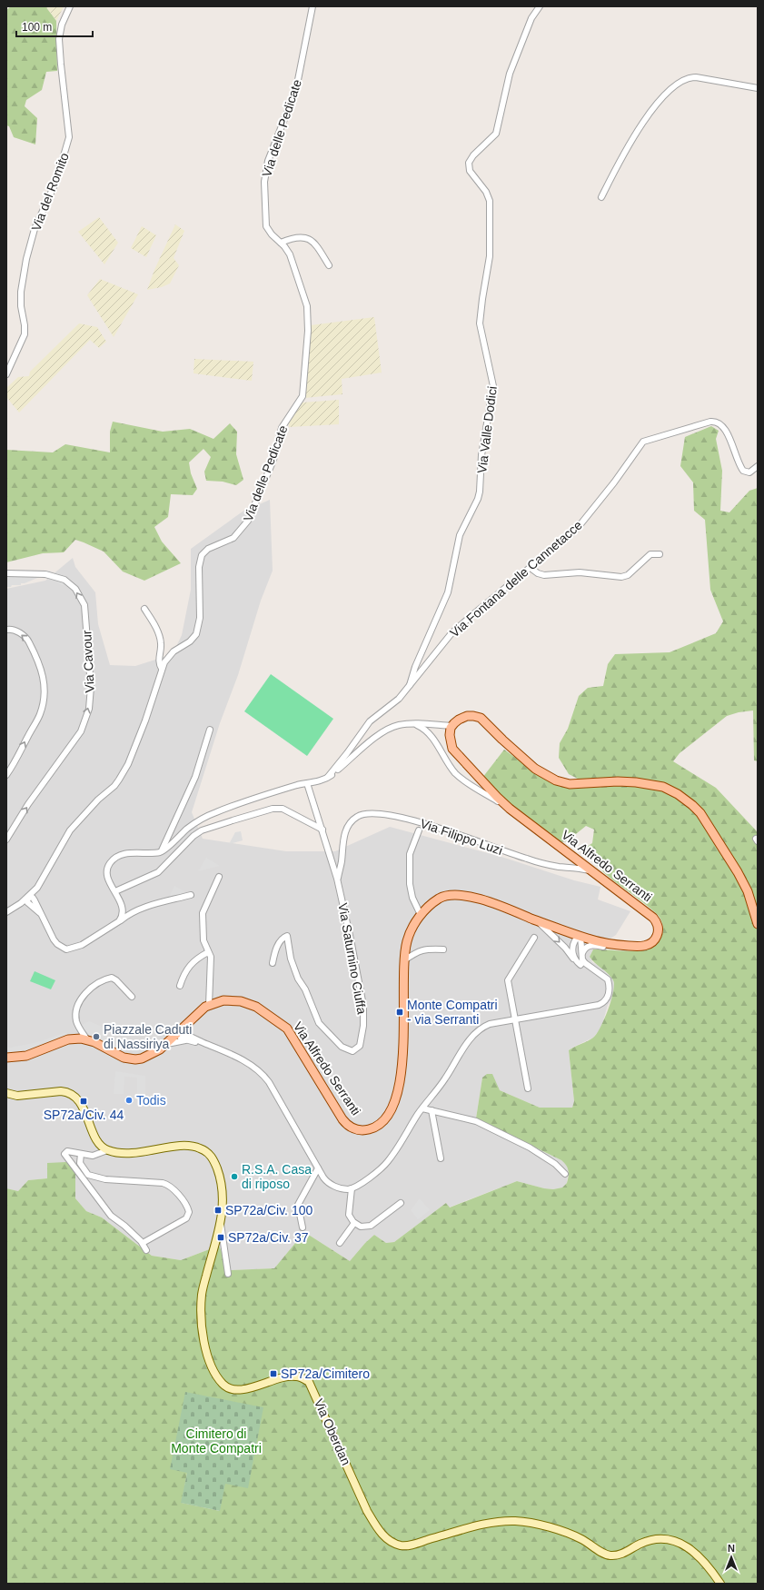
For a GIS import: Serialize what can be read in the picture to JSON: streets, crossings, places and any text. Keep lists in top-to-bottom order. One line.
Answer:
{"streets":{"main road":["Via Alfredo Serranti"],"street":["Via delle Pedicate","Via del Romito","Via Valle Dodici","Via Fontana delle Cannetacce","Via Cavour","Via Filippo Luzi","Via Saturnino Ciuffa","Via Oberdan"]},"crossings":[["Via Valle Dodici","Via Fontana delle Cannetacce"],["Via Filippo Luzi","Via Alfredo Serranti"],["Via Filippo Luzi","Via Saturnino Ciuffa"]],"parks":["Cimitero di Monte Compatri"],"places":{"transit":["Monte Compatri - via Serranti","SP72a/Civ. 44","SP72a/Civ. 100","SP72a/Civ. 37","SP72a/Cimitero"],"other":["Piazzale Caduti di Nassiriya","Todis","R.S.A. Casa di riposo"]},"scale_bar":"100 m","north":"top"}
